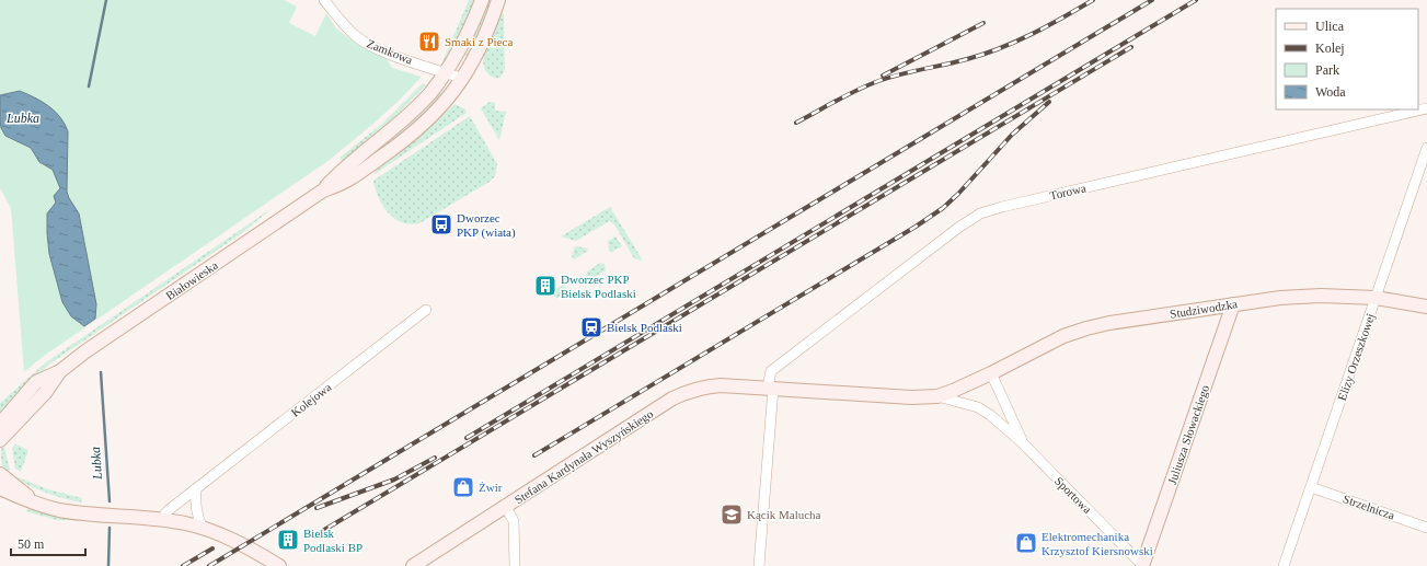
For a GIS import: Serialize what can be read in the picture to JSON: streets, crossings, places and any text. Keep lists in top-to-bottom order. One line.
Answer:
{"streets":{"main road":["Białowieska","Studziwodzka","Juliusza Słowackiego","Stefana Kardynała Wyszyńskiego","Sportowa"],"street":["Zamkowa","Torowa","Elizy Orzeszkowej","Kolejowa","Strzelnicza"]},"crossings":[["Zamkowa","Białowieska"],["Torowa","Stefana Kardynała Wyszyńskiego"],["Torowa","Sportowa"],["Studziwodzka","Elizy Orzeszkowej"],["Studziwodzka","Juliusza Słowackiego"],["Studziwodzka","Sportowa"],["Elizy Orzeszkowej","Strzelnicza"],["Juliusza Słowackiego","Sportowa"],["Stefana Kardynała Wyszyńskiego","Sportowa"]],"water":["Lubka"],"places":{"restaurant":["Smaki z Pieca"],"bus stop":["Dworzec PKP (wiata)"],"building":["Dworzec PKP Bielsk Podlaski","Bielsk Podlaski BP"],"station":["Bielsk Podlaski"],"shop":["Żwir","Elektromechanika Krzysztof Kiersnowski"],"school or university":["Kącik Malucha"]},"legend":["Ulica","Kolej","Park","Woda"],"scale_bar":"50 m"}
